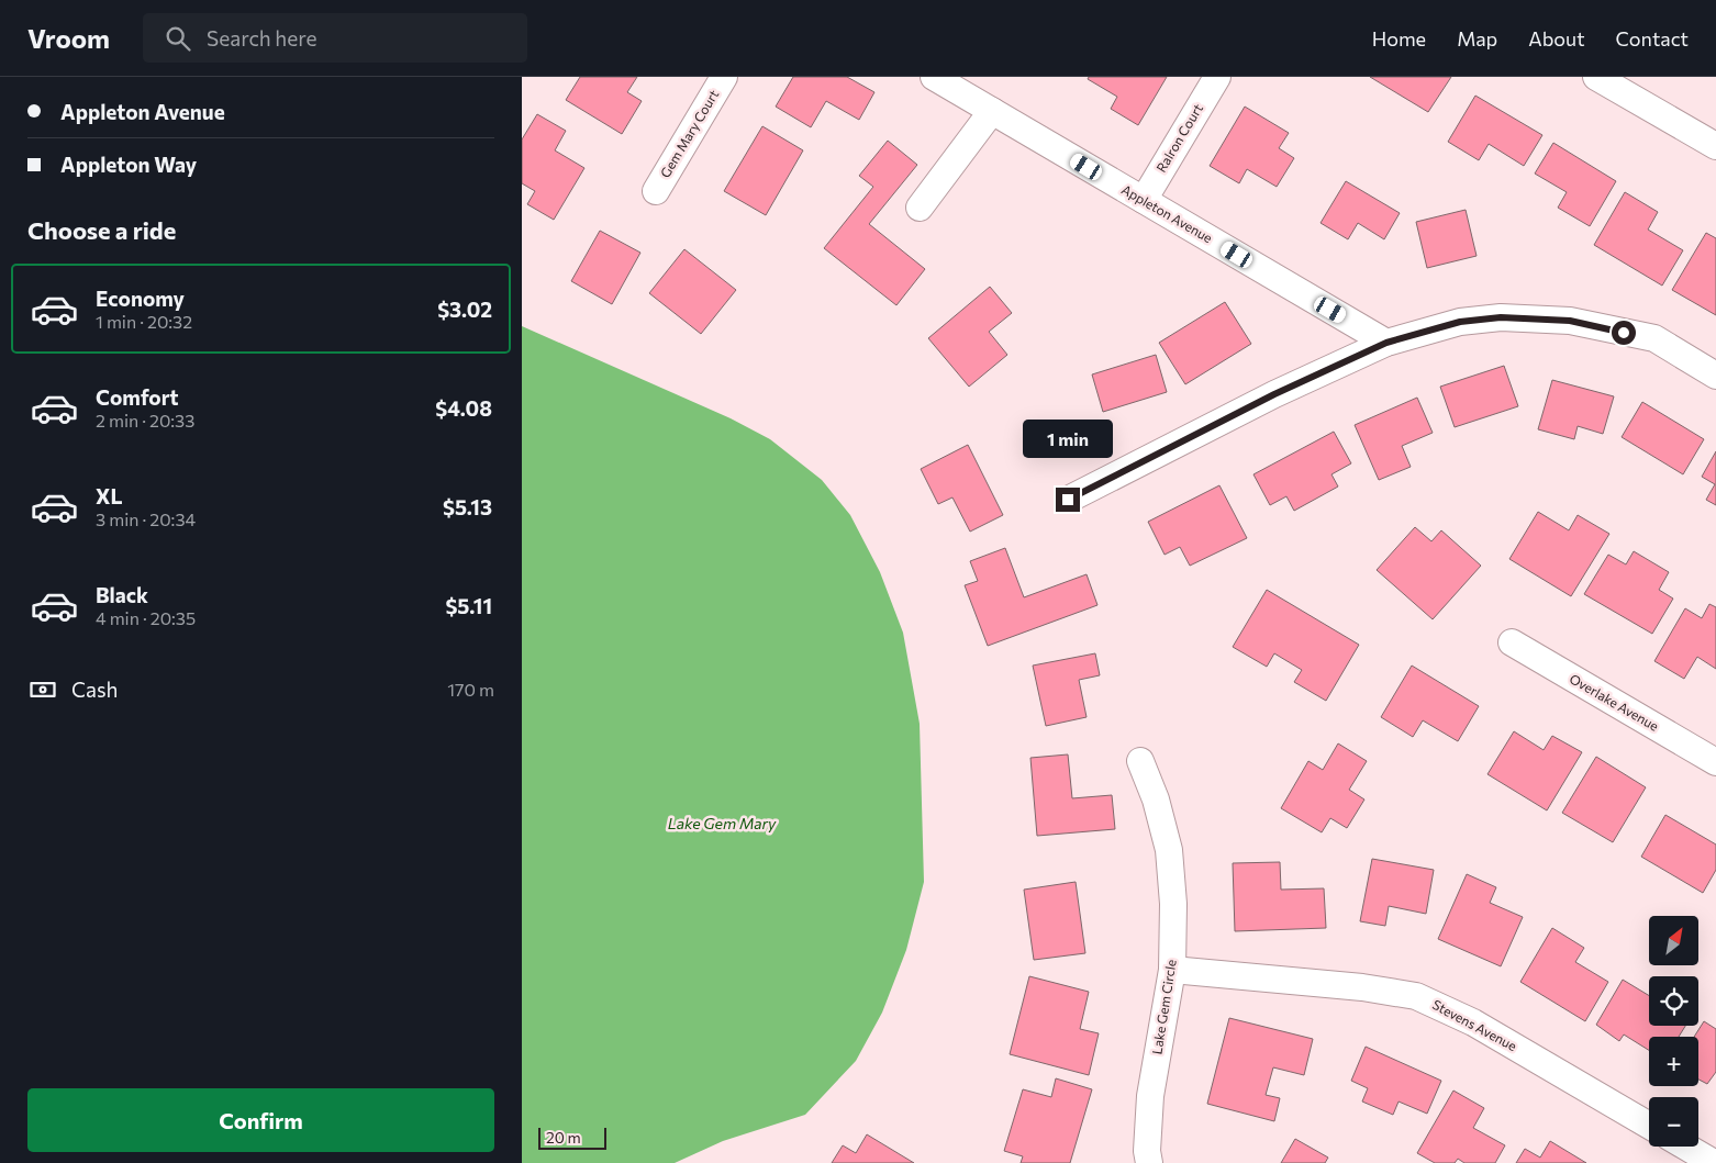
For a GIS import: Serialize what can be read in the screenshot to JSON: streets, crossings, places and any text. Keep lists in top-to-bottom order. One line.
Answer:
{"streets":{"street":["Gem Mary Court","Ralron Court","Appleton Avenue","Overlake Avenue","Lake Gem Circle","Stevens Avenue"]},"crossings":[["Ralron Court","Appleton Avenue"],["Lake Gem Circle","Stevens Avenue"]],"water":["Lake Gem Mary"],"scale_bar":"20 m","north":"top right","page":{"header":"Vroom","search":"Search here","nav":["Home","Map","About","Contact"],"banner":["Appleton Avenue","Appleton Way"],"heading":"Choose a ride","list":[{"name":"Economy","note":"1 min · 20:32","value":"$3.02"},{"name":"Comfort","note":"2 min · 20:33","value":"$4.08"},{"name":"XL","note":"3 min · 20:34","value":"$5.13"},{"name":"Black","note":"4 min · 20:35","value":"$5.11"}],"bubble":"1 min","pay":["Cash","170 m"],"map_buttons":["+","−"],"buttons":"Confirm","scale":"20 m"}}
